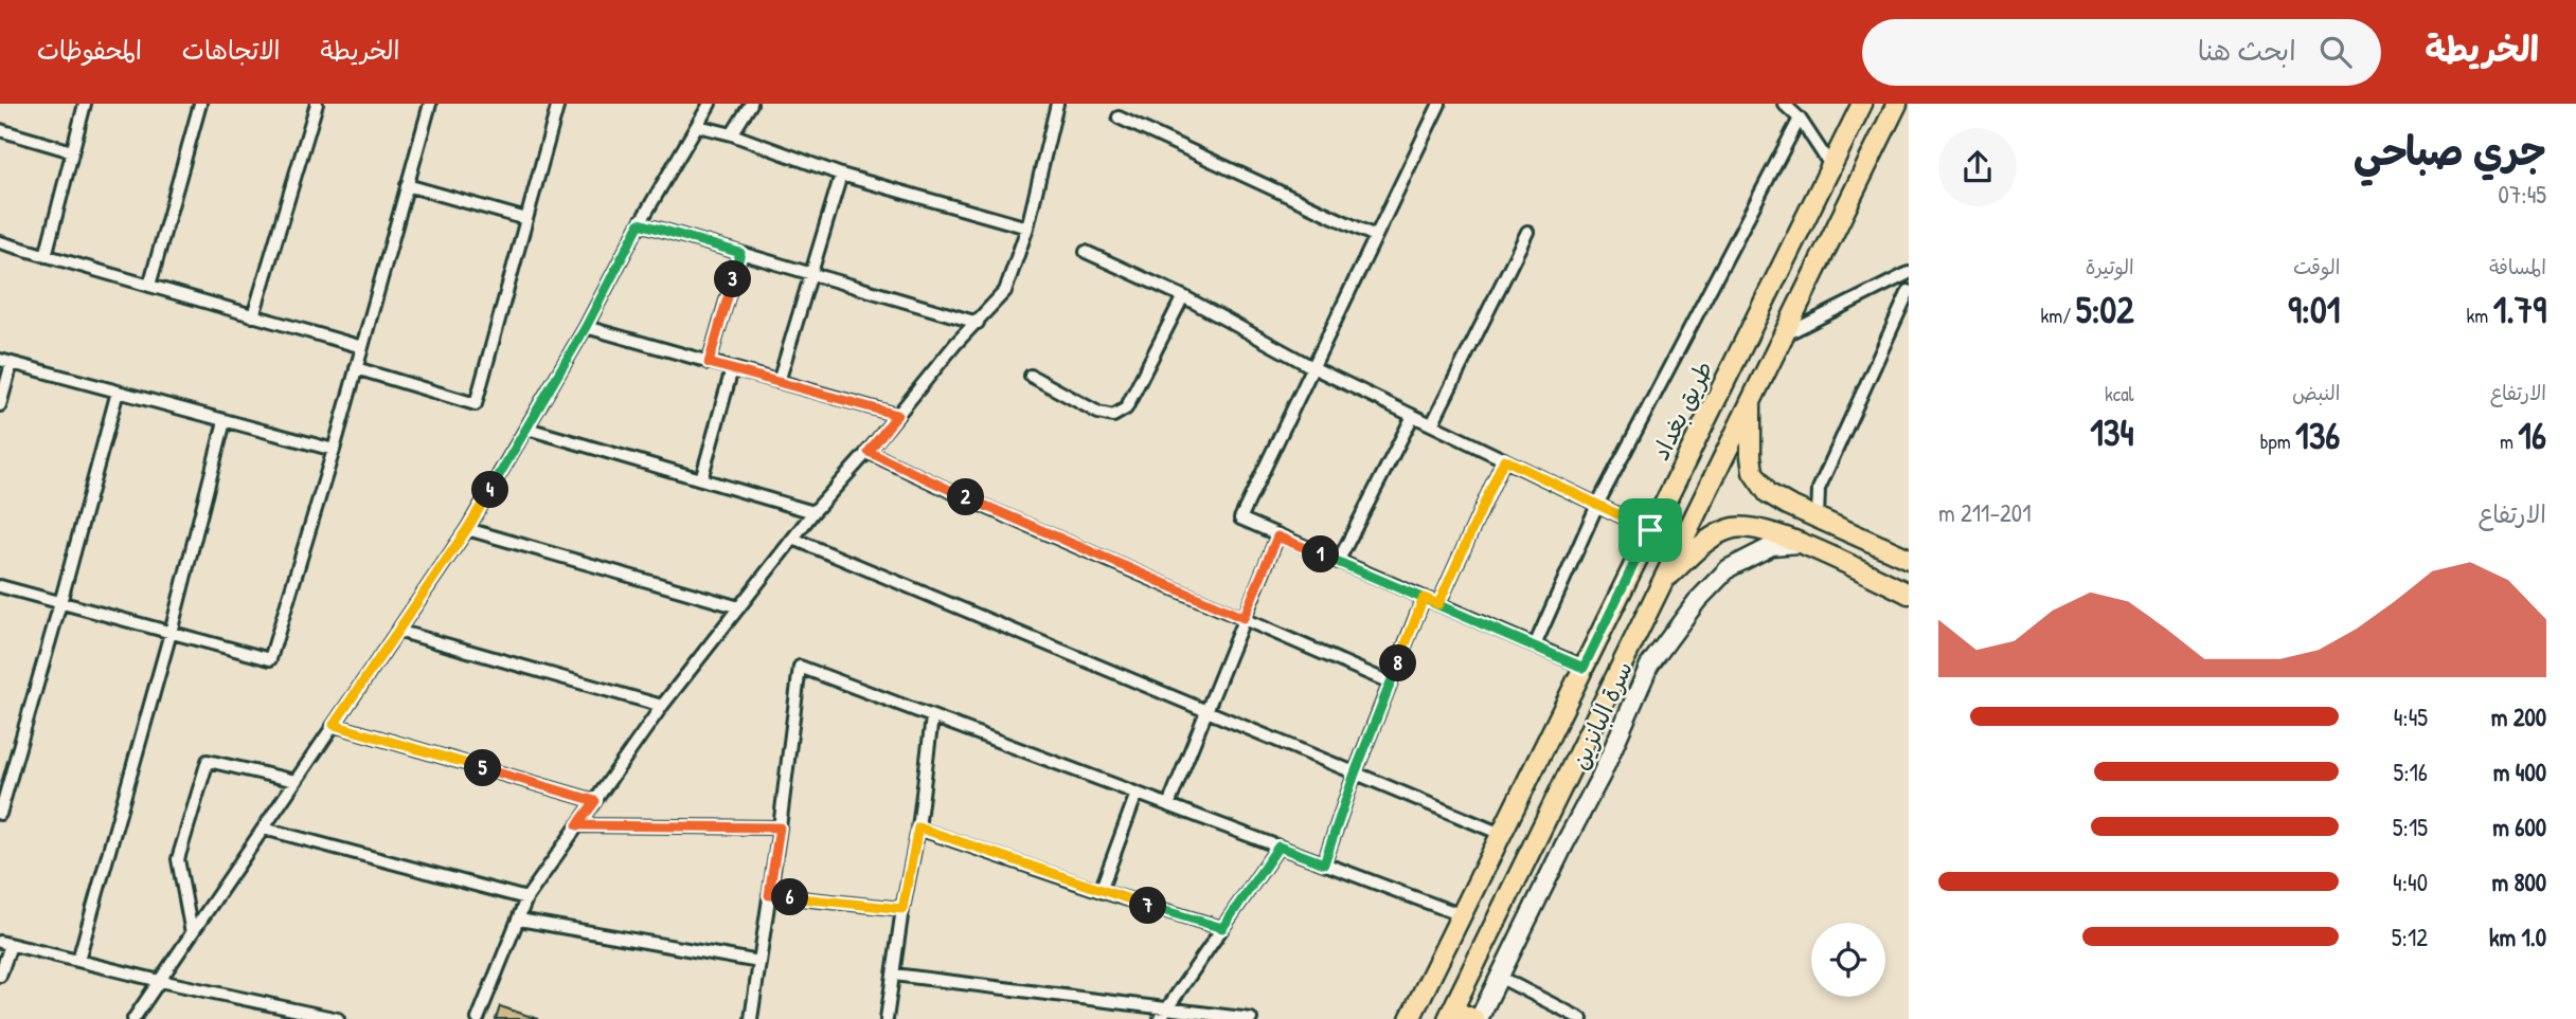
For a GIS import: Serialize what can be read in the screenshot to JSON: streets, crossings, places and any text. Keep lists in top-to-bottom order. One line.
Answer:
{"streets":{"main road":["طريق بغداد","سرة البانزين"]},"page":{"header":"الخريطة","search":"ابحث هنا","nav":["الخريطة","الاتجاهات","المحفوظات"],"heading":["جري صباحي","07:45"],"stats":[["المسافة","1.79 km"],["الوقت","9:01"],["الوتيرة","5:02 /km"],["الارتفاع","16 m"],["النبض","136 bpm"],["kcal","134"]],"pins":["3","4","2","1","8","5","6","7"],"chart":["الارتفاع","201–211 m"],"list":[{"name":"200 m","note":"4:45"},{"name":"400 m","note":"5:16"},{"name":"600 m","note":"5:15"},{"name":"800 m","note":"4:40"},{"name":"1.0 km","note":"5:12"}]}}
